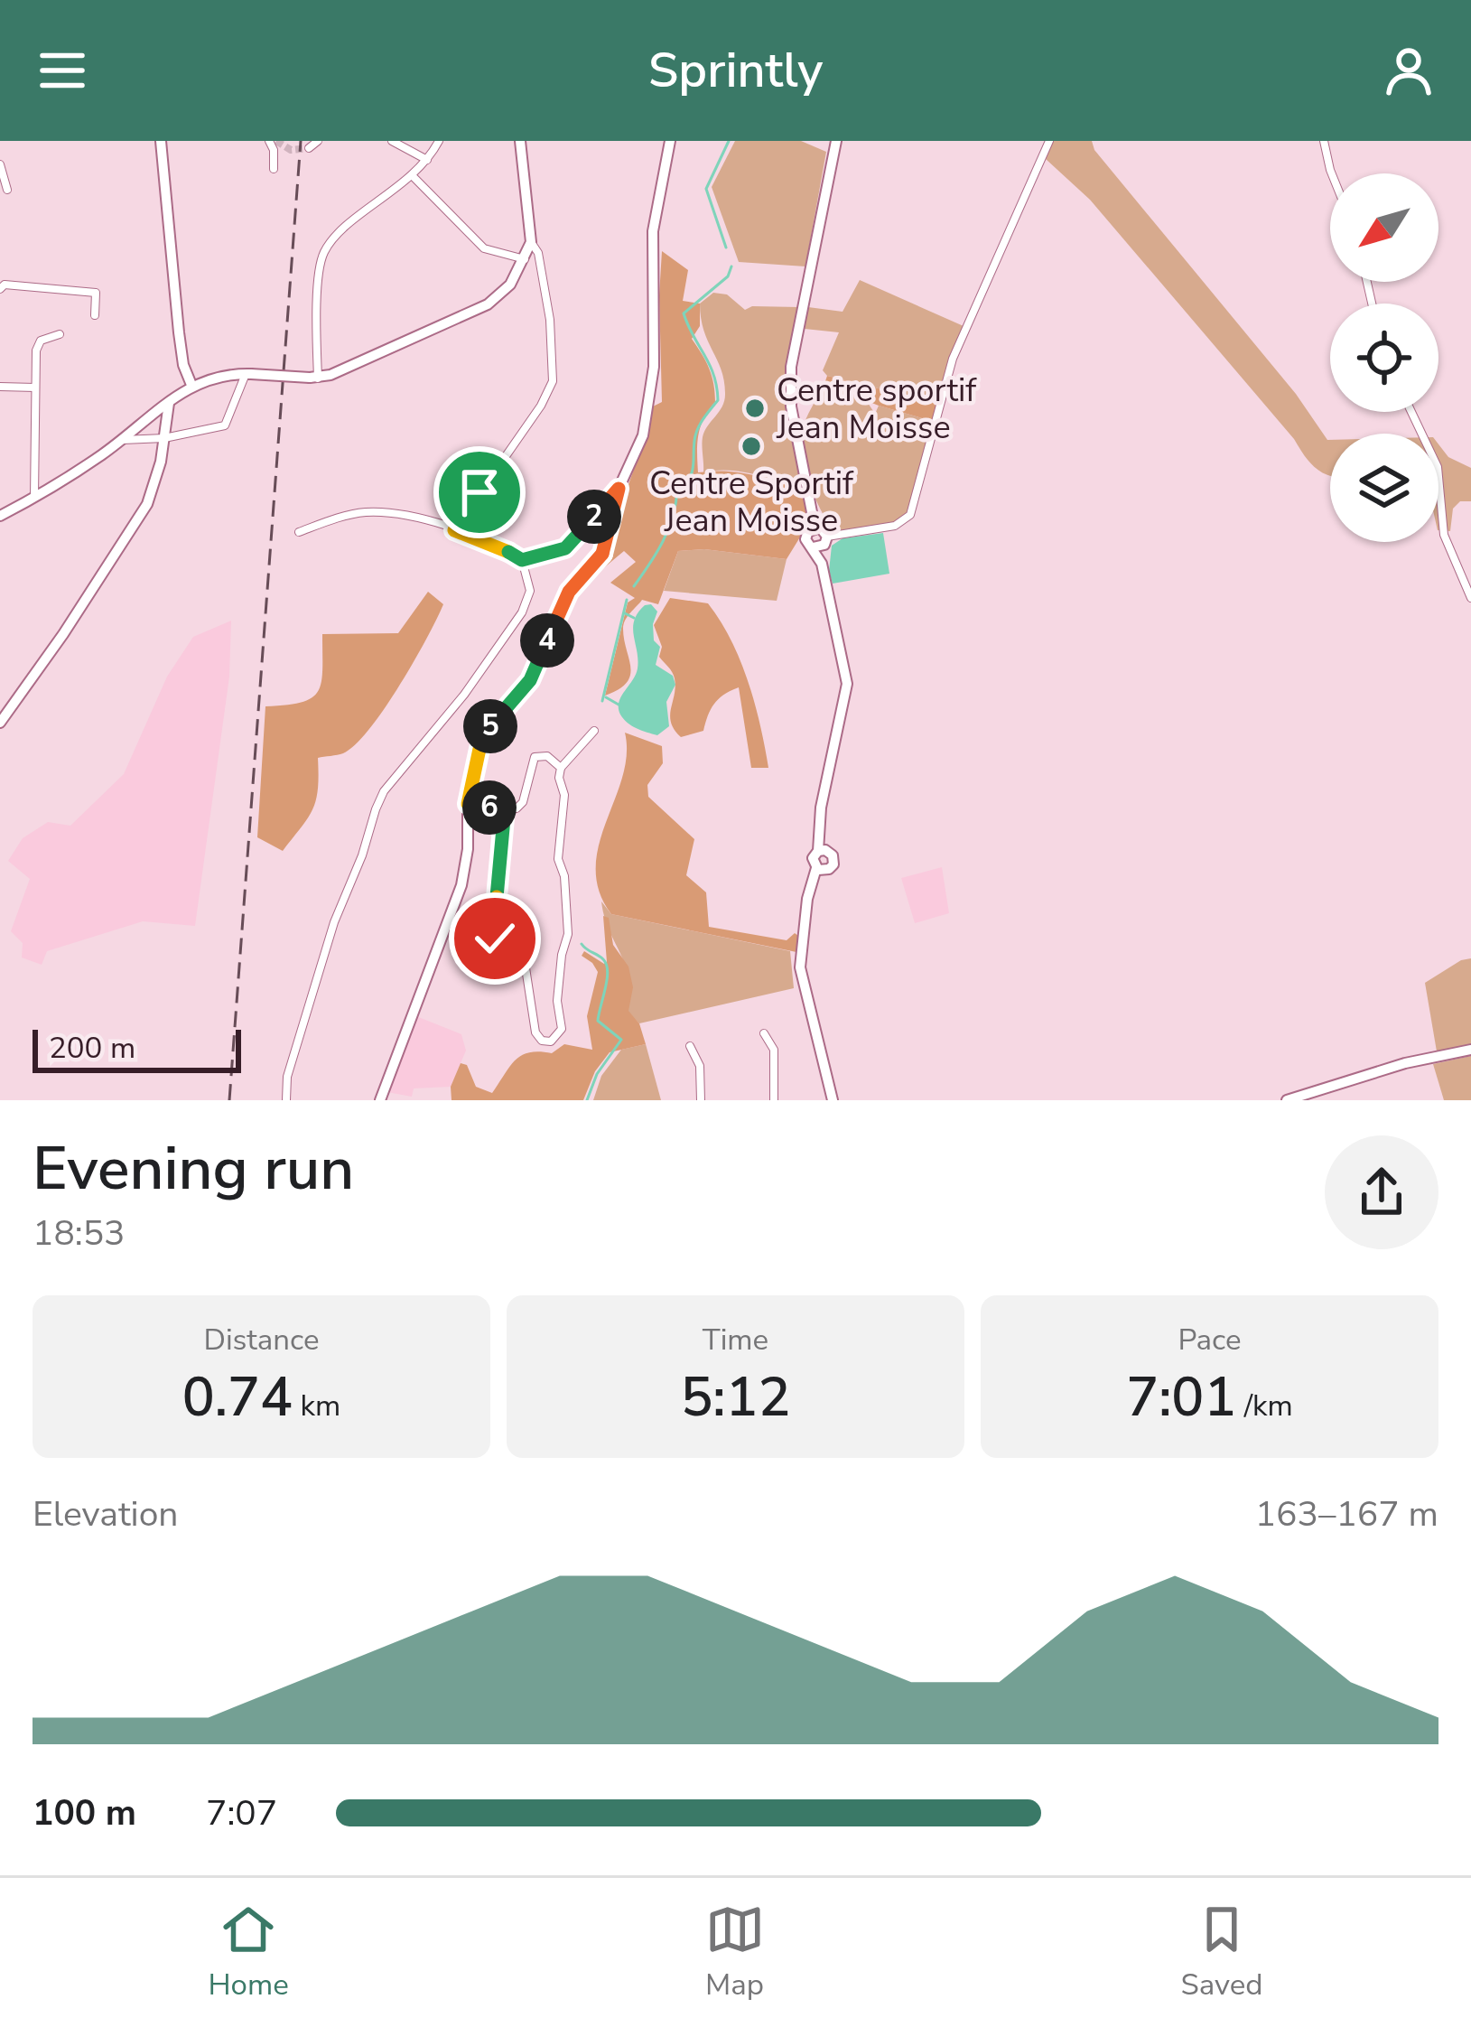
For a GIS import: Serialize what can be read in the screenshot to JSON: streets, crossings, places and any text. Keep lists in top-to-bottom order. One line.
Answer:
{"places":["Centre sportif Jean Moisse","Centre Sportif Jean Moisse"],"scale_bar":"200 m","north":"bottom left","page":{"header":"Sprintly","pins":["2","4","5","6"],"scale":"200 m","heading":["Evening run","18:53"],"stats":[["Distance","0.74 km"],["Time","5:12"],["Pace","7:01 /km"]],"chart":["Elevation","163–167 m"],"list":[{"name":"100 m","note":"7:07"}],"tabs":["Home","Map","Saved"]}}
